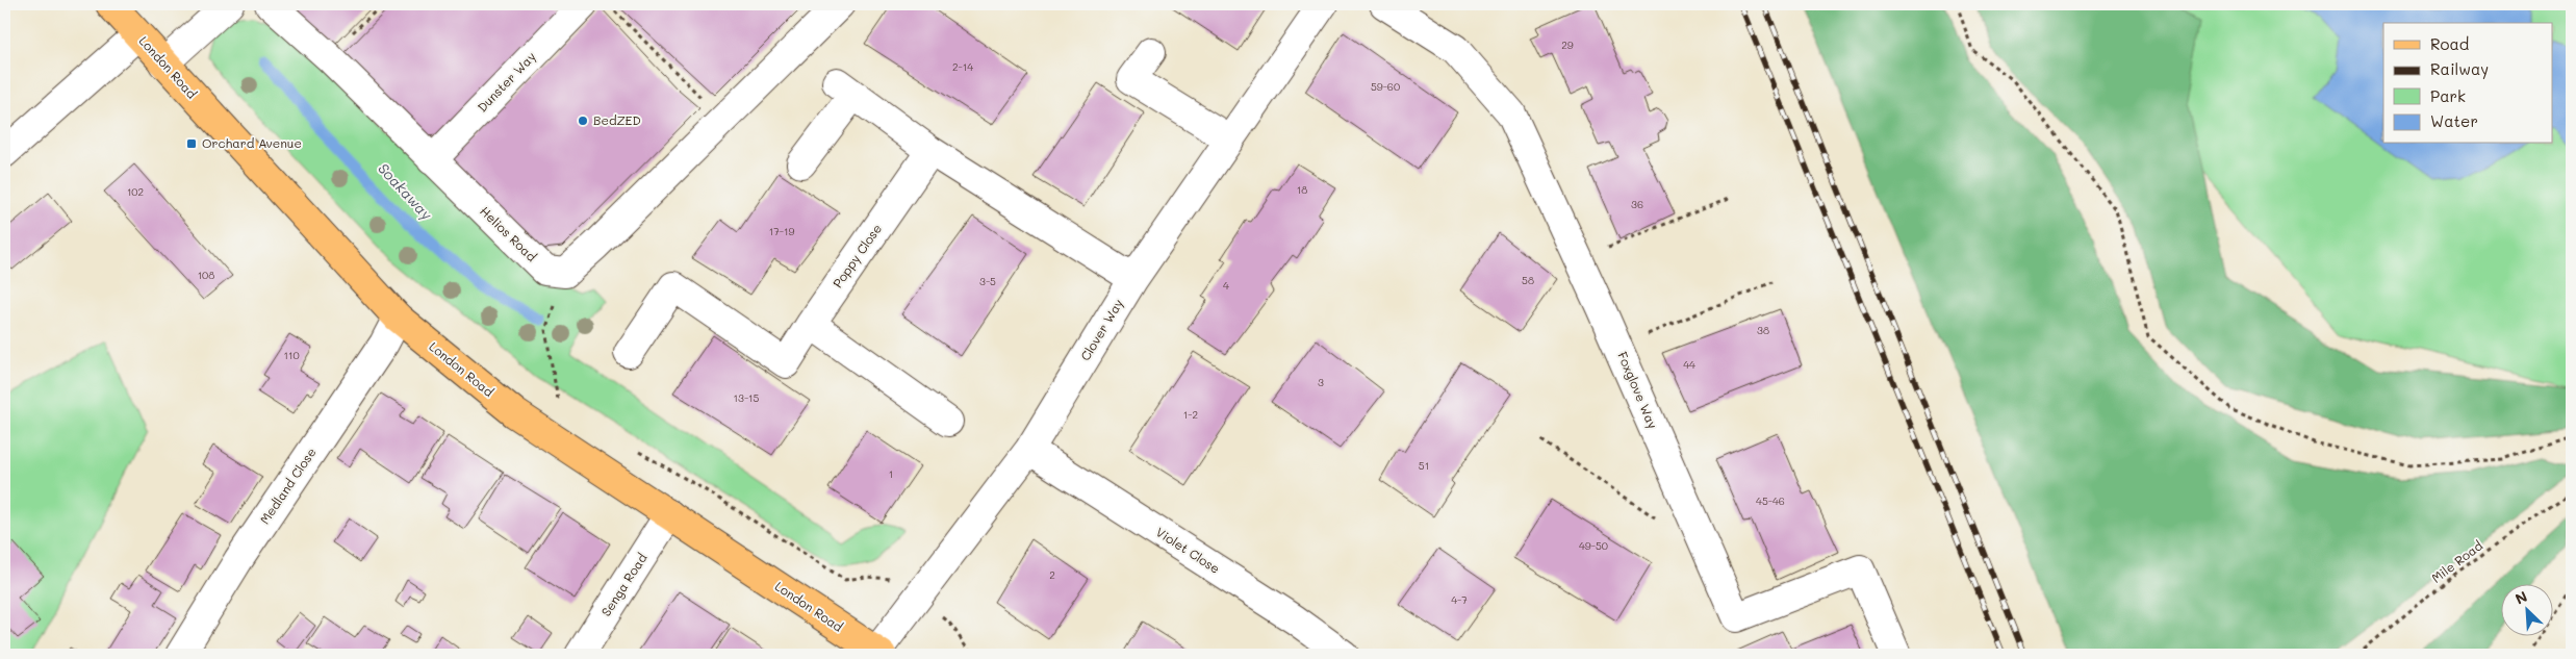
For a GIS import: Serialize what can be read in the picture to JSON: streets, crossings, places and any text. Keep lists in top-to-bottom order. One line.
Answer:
{"streets":{"main road":["London Road"],"street":["Dunster Way","Helios Road","Poppy Close","Clover Way","Foxglove Way","Medland Close","Violet Close","Senga Road"],"path":["Mile Road"]},"crossings":[["London Road","Clover Way"],["London Road","Medland Close"],["London Road","Senga Road"],["Dunster Way","Helios Road"],["Clover Way","Violet Close"]],"water":["Soakaway"],"places":{"other":["BedZED"],"transit":["Orchard Avenue"]},"house_numbers":["29","2-14","59-60","18","102","36","17-19","108","58","3-5","4","38","110","44","3","13-15","1-2","51","1","45-46","49-50","2","4-7"],"legend":["Road","Railway","Park","Water"],"north":"top left"}
